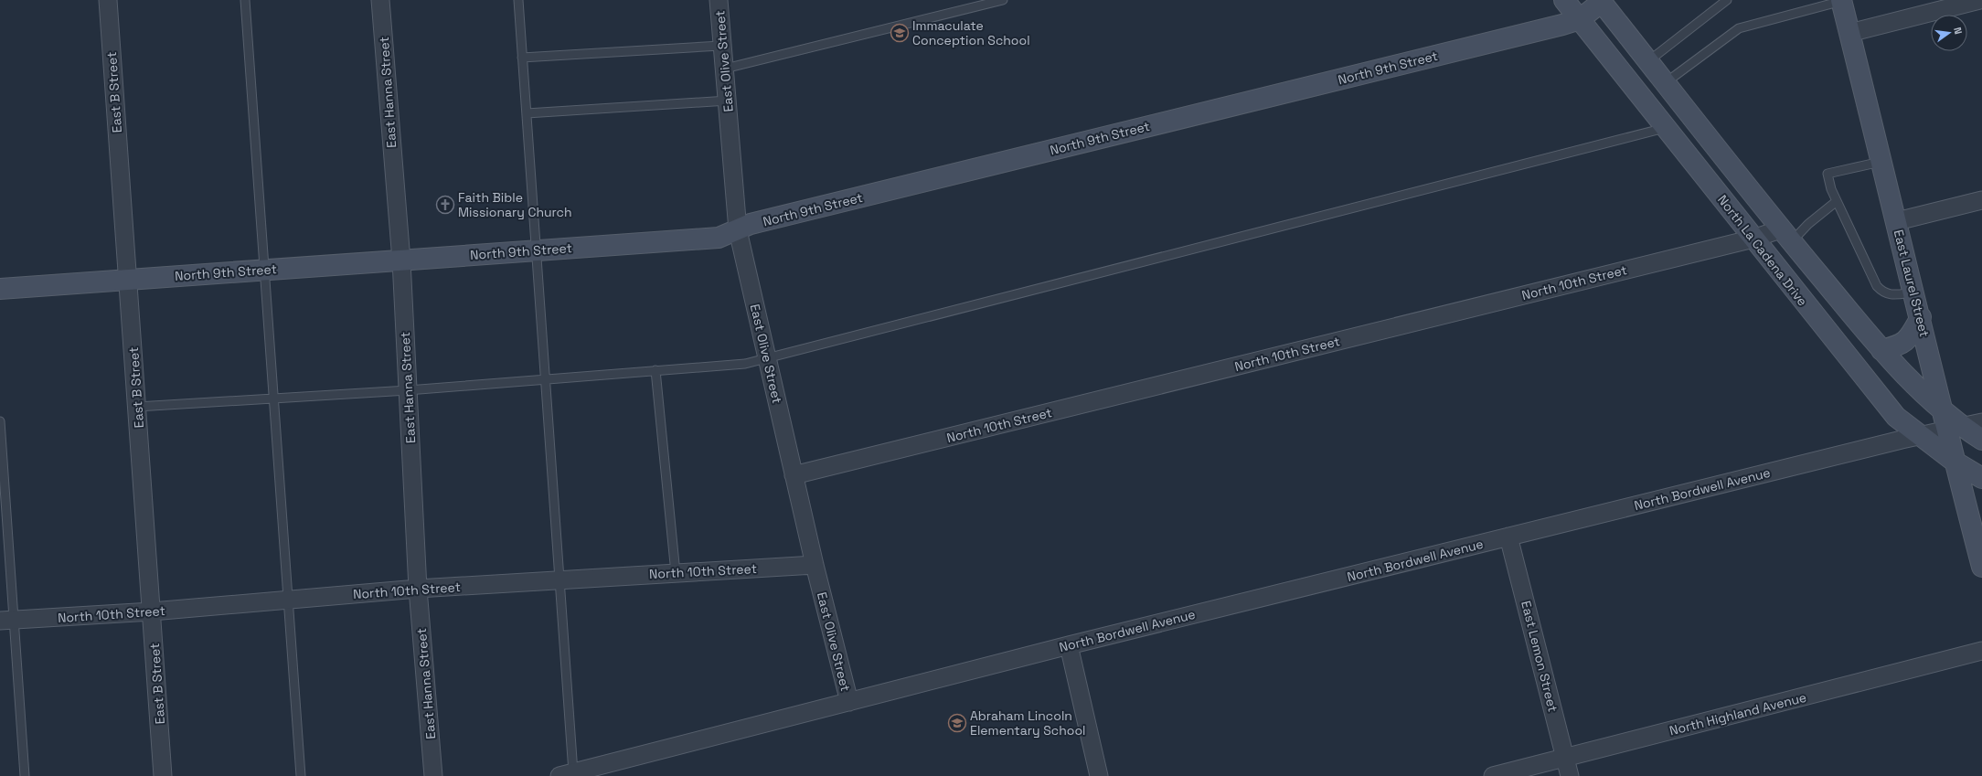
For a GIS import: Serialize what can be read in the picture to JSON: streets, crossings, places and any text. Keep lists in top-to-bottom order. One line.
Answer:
{"streets":{"street":["East Olive Street","North 9th Street","East B Street","East Hanna Street","North La Cadena Drive","North 10th Street","East Laurel Street","North Bordwell Avenue","East Lemon Street","North Highland Avenue"]},"crossings":[["East Olive Street","North 9th Street"],["East Olive Street","North 10th Street"],["East Olive Street","North Bordwell Avenue"],["North 9th Street","East B Street"],["North 9th Street","East Hanna Street"],["North 9th Street","North La Cadena Drive"],["East B Street","North 10th Street"],["East Hanna Street","North 10th Street"],["North La Cadena Drive","North 10th Street"],["North La Cadena Drive","East Laurel Street"],["North La Cadena Drive","North Bordwell Avenue"],["North Bordwell Avenue","East Lemon Street"],["East Lemon Street","North Highland Avenue"]],"places":{"school or university":["Immaculate Conception School","Abraham Lincoln Elementary School"],"church":["Faith Bible Missionary Church"]},"north":"right"}
